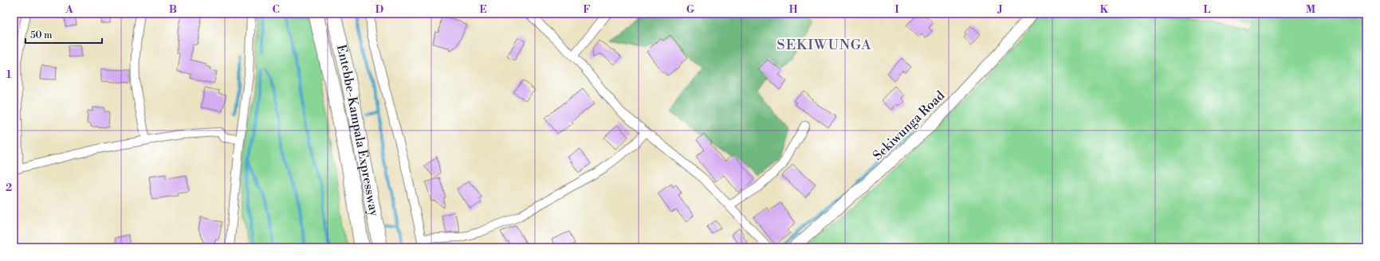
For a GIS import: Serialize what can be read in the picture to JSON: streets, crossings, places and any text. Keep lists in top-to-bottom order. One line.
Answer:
{"streets":{"highway":["Entebbe-Kampala Expressway"],"main road":["Sekiwunga Road"]},"districts":["SEKIWUNGA"],"scale_bar":"50 m","grid":{"columns":["A","B","C","D","E","F","G","H","I","J","K","L","M"],"rows":["1","2"]}}
